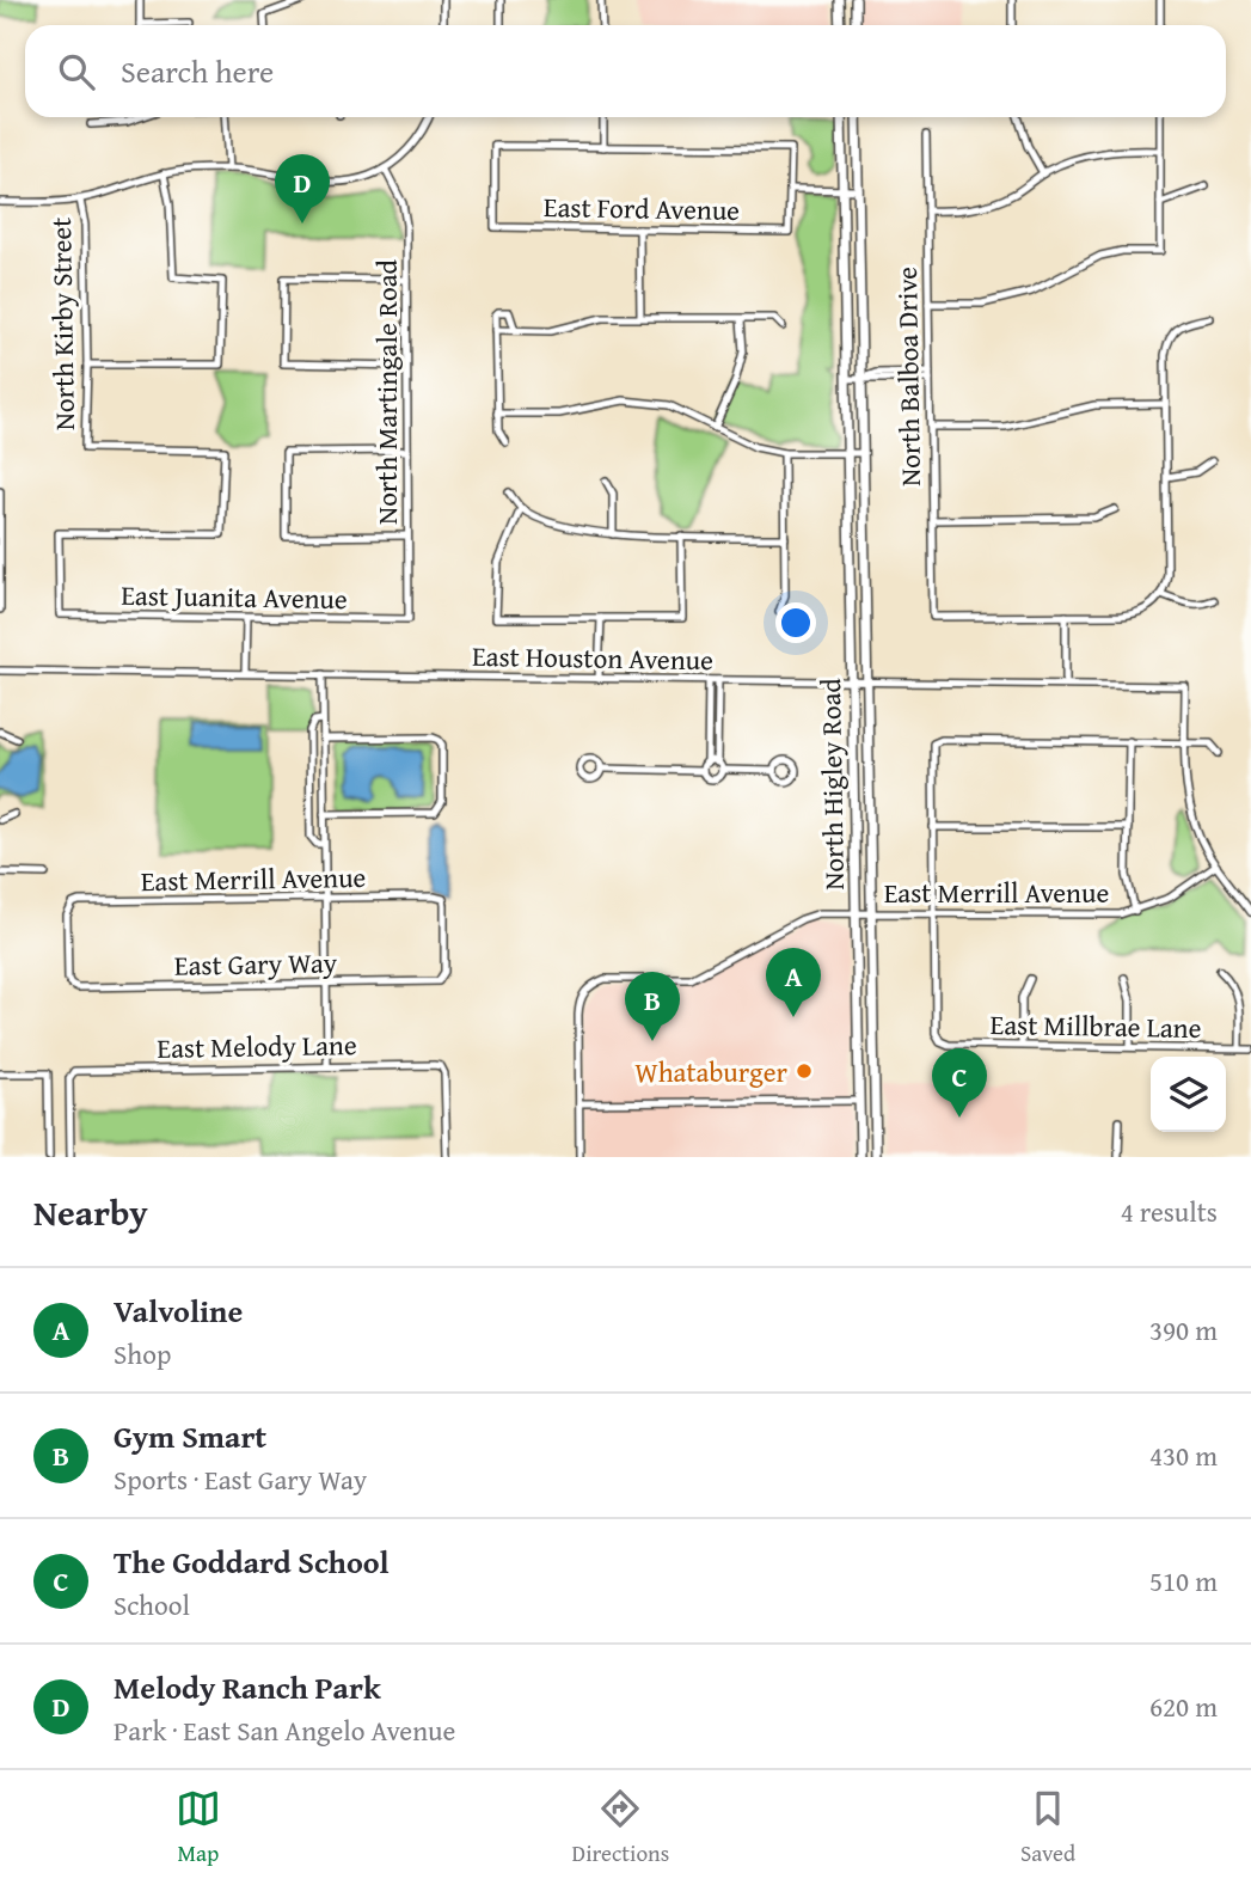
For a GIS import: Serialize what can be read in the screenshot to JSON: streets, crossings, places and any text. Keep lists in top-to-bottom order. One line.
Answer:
{"streets":{"main road":["North Higley Road"],"street":["East Ford Avenue","North Kirby Street","North Balboa Drive","North Martingale Road","East Juanita Avenue","East Houston Avenue","East Merrill Avenue","East Gary Way","East Millbrae Lane","East Melody Lane"]},"crossings":[["North Kirby Street","East Juanita Avenue"],["North Martingale Road","East Juanita Avenue"],["East Houston Avenue","North Higley Road"],["North Higley Road","East Merrill Avenue"],["East Merrill Avenue","East Gary Way"],["East Merrill Avenue","East Millbrae Lane"]],"places":["Whataburger"],"page":{"search":"Search here","pins":["D","A","B","C"],"heading":["Nearby","4 results"],"list":[{"mark":"A","name":"Valvoline","note":"Shop","value":"390 m"},{"mark":"B","name":"Gym Smart","note":"Sports · East Gary Way","value":"430 m"},{"mark":"C","name":"The Goddard School","note":"School","value":"510 m"},{"mark":"D","name":"Melody Ranch Park","note":"Park · East San Angelo Avenue","value":"620 m"}],"nav":["Map","Directions","Saved"]}}
